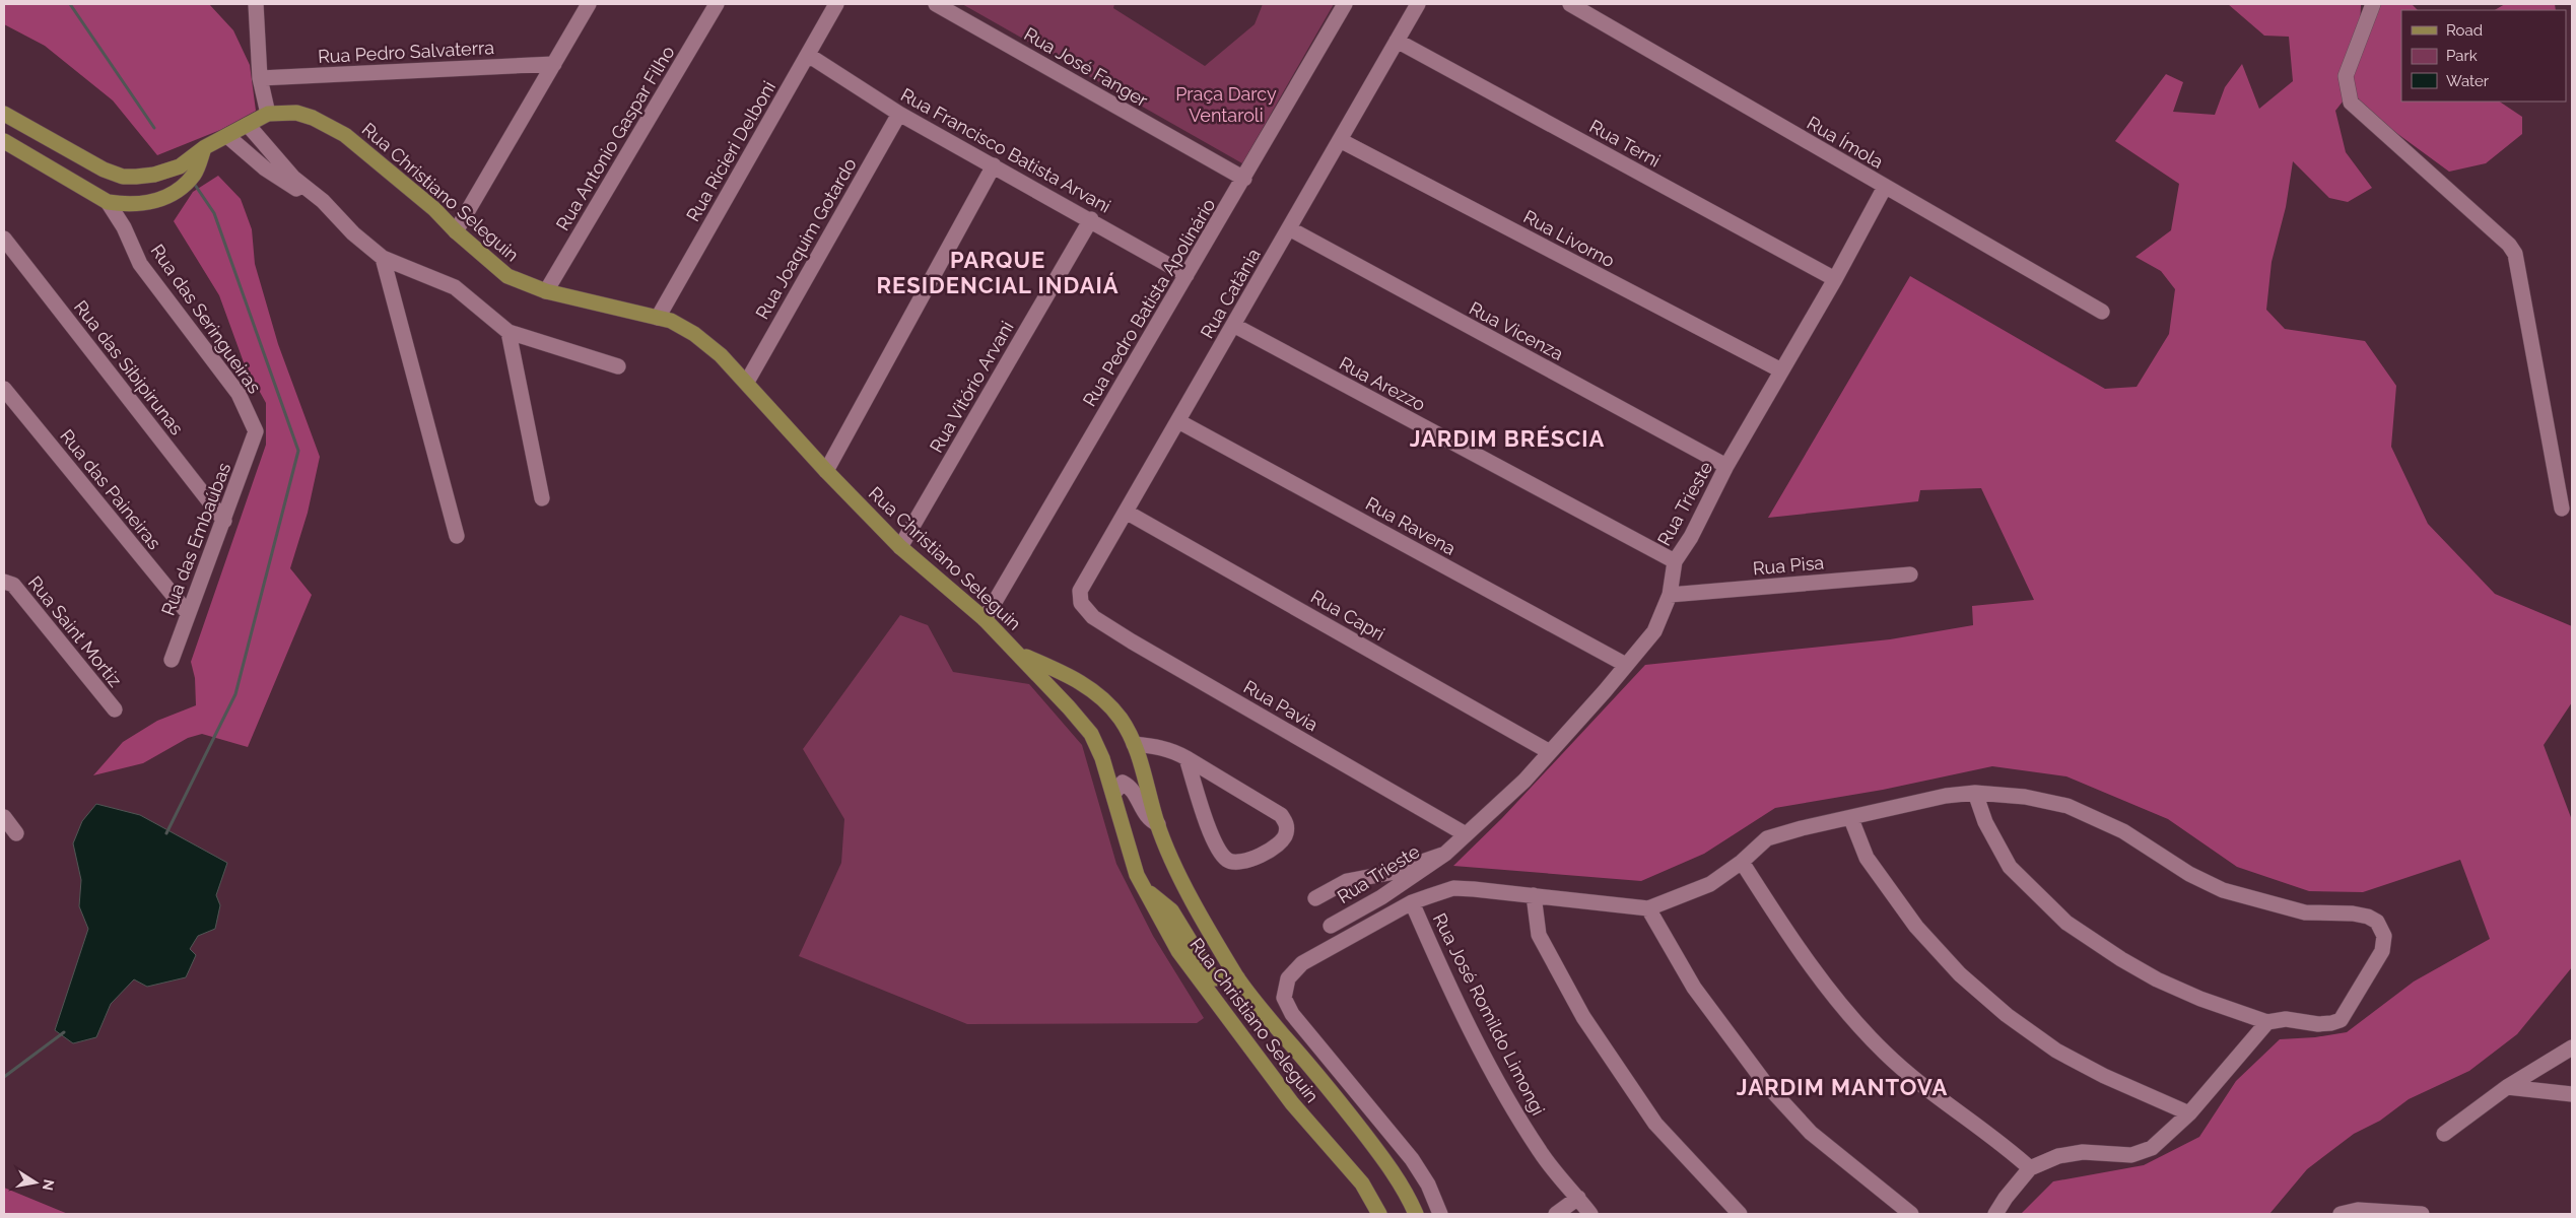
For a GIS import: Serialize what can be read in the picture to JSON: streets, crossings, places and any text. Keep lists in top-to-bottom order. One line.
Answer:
{"streets":{"main road":["Rua Christiano Seleguin"],"street":["Rua Pedro Salvaterra","Rua José Fanger","Rua Antonio Gaspar Filho","Rua Ímola","Rua Terni","Rua Francisco Batista Arvani","Rua Ricieri Delboni","Rua Joaquim Gotardo","Rua Livorno","Rua Catânia","Rua Pedro Batista Apolinário","Rua das Seringueiras","Rua Vicenza","Rua das Sibipirunas","Rua Arezzo","Rua Vitório Arvani","Rua das Paineiras","Rua Trieste","Rua Ravena","Rua das Embaúbas","Rua Pisa","Rua Capri","Rua Saint Mortiz","Rua Pavia","Rua José Romildo Limongi"]},"crossings":[["Rua José Fanger","Rua Pedro Batista Apolinário"],["Rua Antonio Gaspar Filho","Rua Christiano Seleguin"],["Rua Ímola","Rua Trieste"],["Rua Terni","Rua Catânia"],["Rua Terni","Rua Trieste"],["Rua Francisco Batista Arvani","Rua Ricieri Delboni"],["Rua Francisco Batista Arvani","Rua Joaquim Gotardo"],["Rua Francisco Batista Arvani","Rua Pedro Batista Apolinário"],["Rua Francisco Batista Arvani","Rua Vitório Arvani"],["Rua Ricieri Delboni","Rua Christiano Seleguin"],["Rua Christiano Seleguin","Rua Joaquim Gotardo"],["Rua Christiano Seleguin","Rua Pedro Batista Apolinário"],["Rua Christiano Seleguin","Rua Vitório Arvani"],["Rua Livorno","Rua Catânia"],["Rua Livorno","Rua Trieste"],["Rua Catânia","Rua Vicenza"],["Rua Catânia","Rua Arezzo"],["Rua Catânia","Rua Ravena"],["Rua Catânia","Rua Capri"],["Rua Catânia","Rua Pavia"],["Rua das Seringueiras","Rua das Embaúbas"],["Rua Vicenza","Rua Trieste"],["Rua das Sibipirunas","Rua das Embaúbas"],["Rua Arezzo","Rua Trieste"],["Rua das Paineiras","Rua das Embaúbas"],["Rua Trieste","Rua Ravena"],["Rua Trieste","Rua Pisa"],["Rua Trieste","Rua Capri"],["Rua Trieste","Rua Pavia"]],"districts":["PARQUE RESIDENCIAL INDAIÁ","JARDIM BRÉSCIA","JARDIM MANTOVA"],"parks":["Praça Darcy Ventaroli"],"legend":["Road","Park","Water"],"north":"right"}
